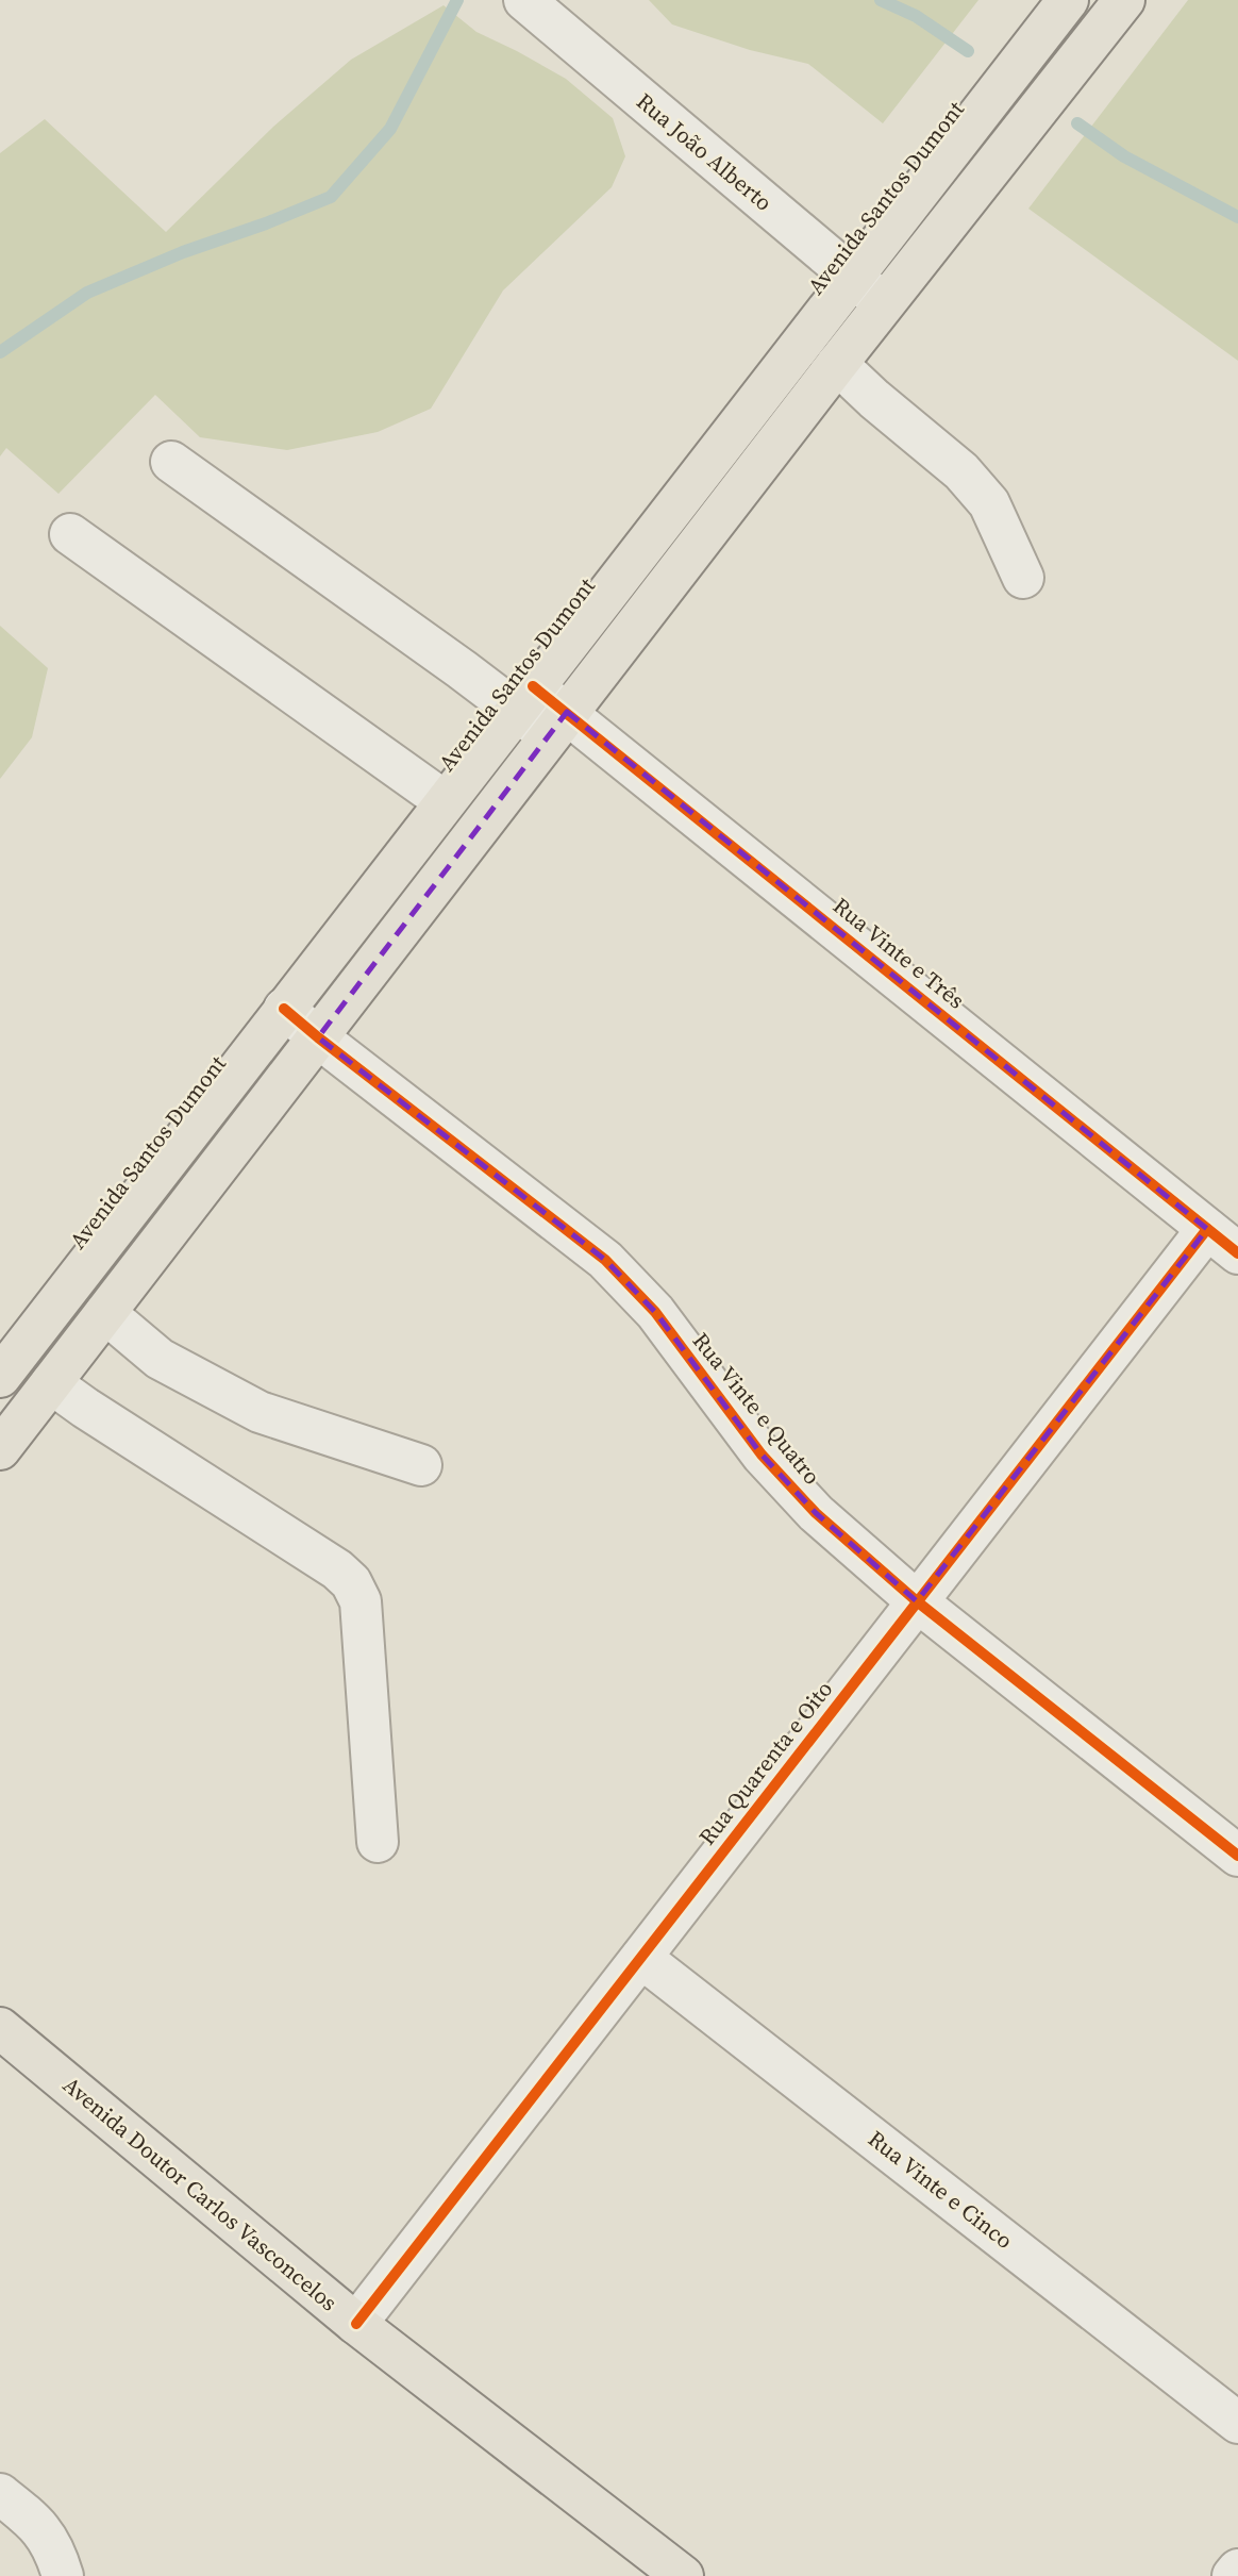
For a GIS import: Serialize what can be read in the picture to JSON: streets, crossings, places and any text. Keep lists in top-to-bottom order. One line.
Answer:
{"streets":{"main road":["Avenida Santos Dumont","Avenida Doutor Carlos Vasconcelos"],"street":["Rua João Alberto","Rua Vinte e Três","Rua Vinte e Quatro","Rua Quarenta e Oito","Rua Vinte e Cinco"]},"crossings":[["Rua João Alberto","Avenida Santos Dumont"],["Avenida Santos Dumont","Rua Vinte e Três"],["Avenida Santos Dumont","Rua Vinte e Quatro"],["Rua Vinte e Três","Rua Quarenta e Oito"],["Rua Vinte e Quatro","Rua Quarenta e Oito"],["Rua Quarenta e Oito","Rua Vinte e Cinco"],["Rua Quarenta e Oito","Avenida Doutor Carlos Vasconcelos"]]}
